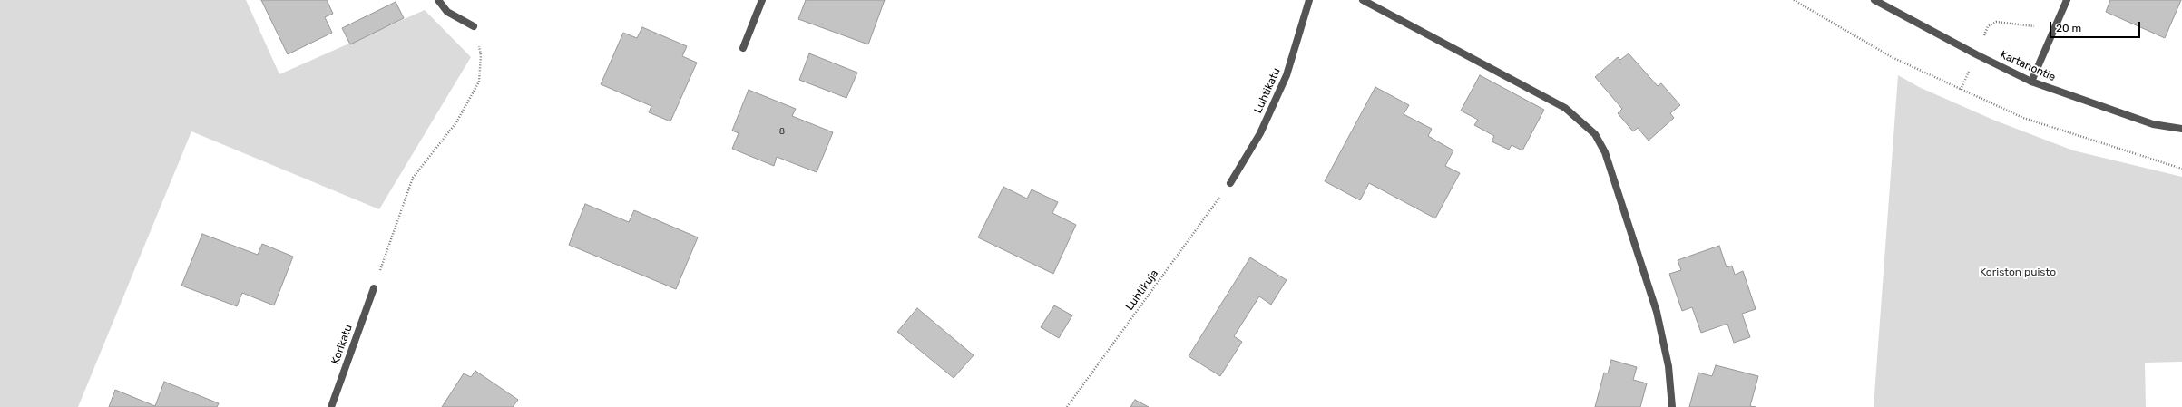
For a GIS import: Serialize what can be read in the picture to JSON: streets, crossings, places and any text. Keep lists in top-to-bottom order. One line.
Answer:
{"streets":{"street":["Kartanontie","Luhtikatu","Korikatu"],"path":["Luhtikuja"]},"crossings":[["Luhtikatu","Luhtikuja"]],"parks":["Koriston puisto"],"house_numbers":["8"],"scale_bar":"20 m"}
